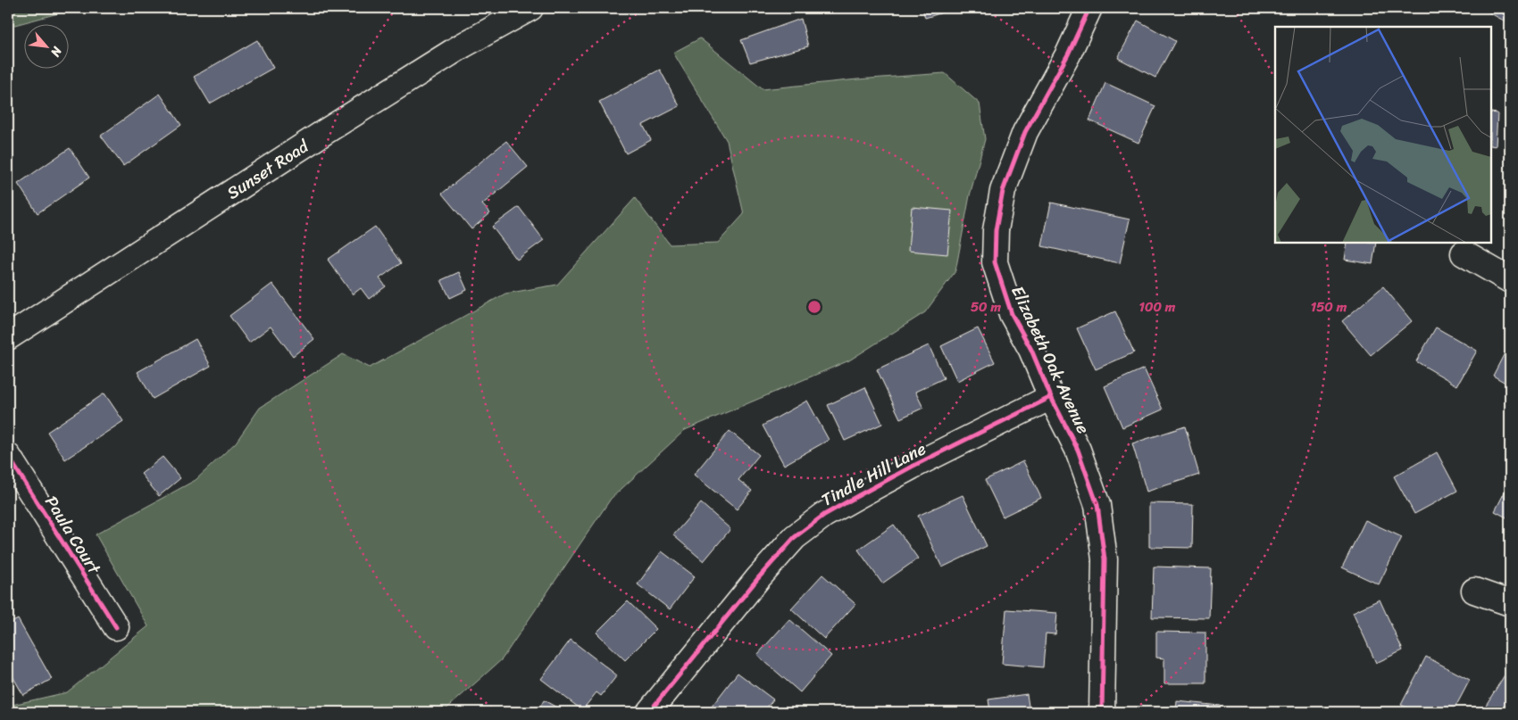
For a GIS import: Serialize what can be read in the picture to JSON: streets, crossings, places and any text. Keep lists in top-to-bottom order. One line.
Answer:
{"streets":{"street":["Sunset Road","Elizabeth Oak Avenue","Tindle Hill Lane","Paula Court"]},"crossings":[["Elizabeth Oak Avenue","Tindle Hill Lane"]],"north":"bottom right","rings":["50 m","100 m","150 m"]}
